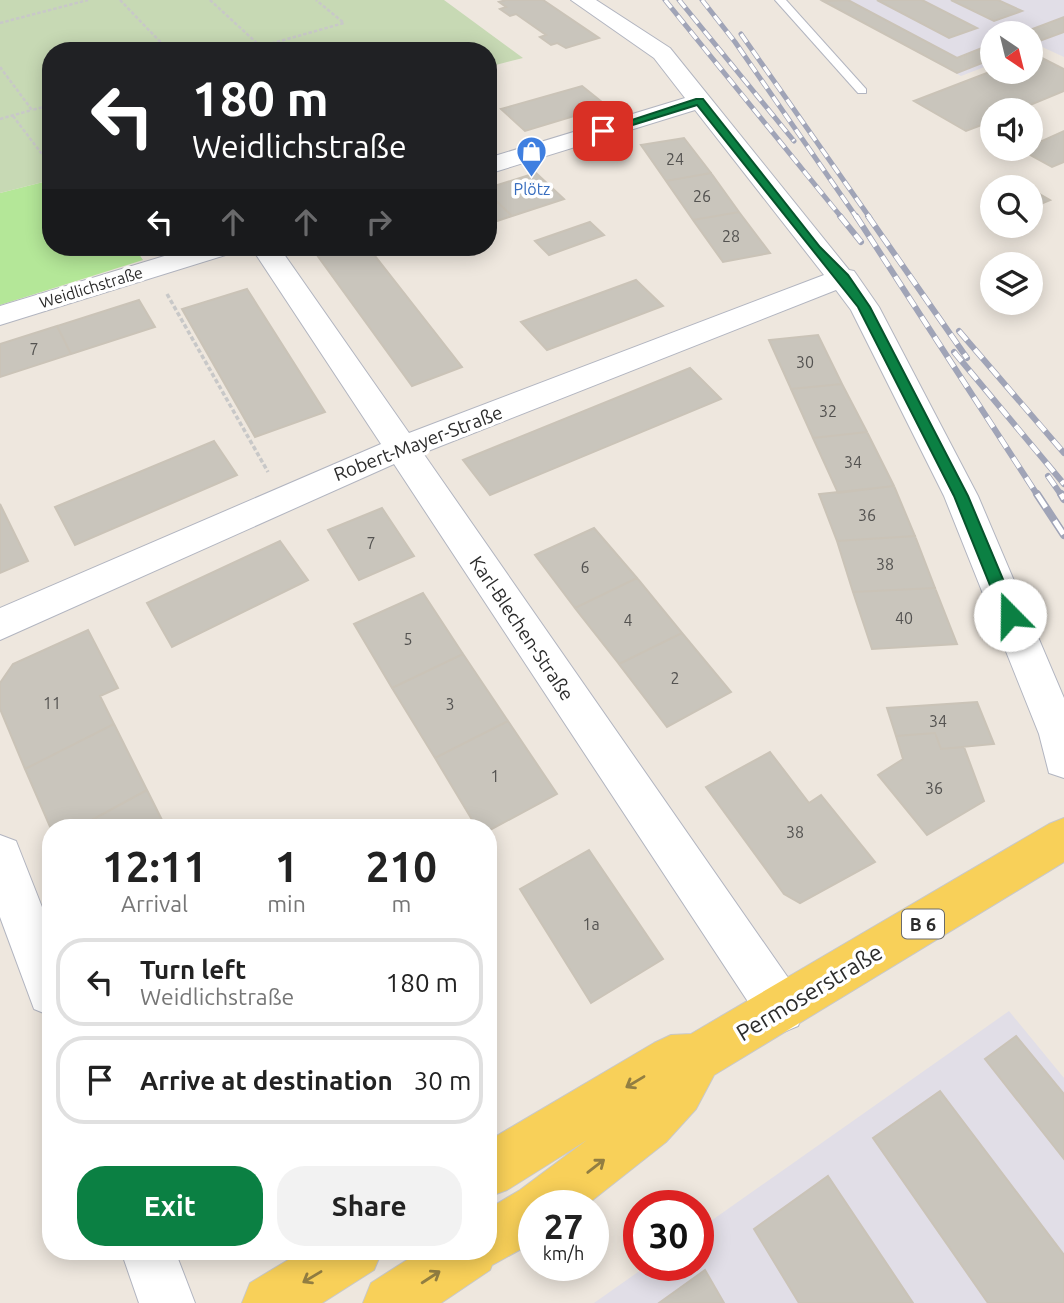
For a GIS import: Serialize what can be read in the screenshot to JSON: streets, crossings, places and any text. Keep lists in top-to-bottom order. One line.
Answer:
{"streets":{"main road":["B 6","Permoserstraße"],"street":["Weidlichstraße","Robert-Mayer-Straße","Karl-Blechen-Straße"]},"crossings":[["Robert-Mayer-Straße","Karl-Blechen-Straße"],["Karl-Blechen-Straße","Permoserstraße"]],"places":{"shop":["Plötz"]},"house_numbers":["24","26","28","7","30","32","34","36","7","38","6","40","4","5","2","11","3","34","1","36","38","1a"],"north":"bottom right","page":{"turn":["180 m","Weidlichstraße"],"eta":["12:11","Arrival","1","min","210","m"],"list":[{"name":"Turn left","note":"Weidlichstraße","value":"180 m"},{"name":"Arrive at destination","value":"30 m"}],"buttons":["Exit","Share"],"speed":"27 km/h","limit":"30"}}
